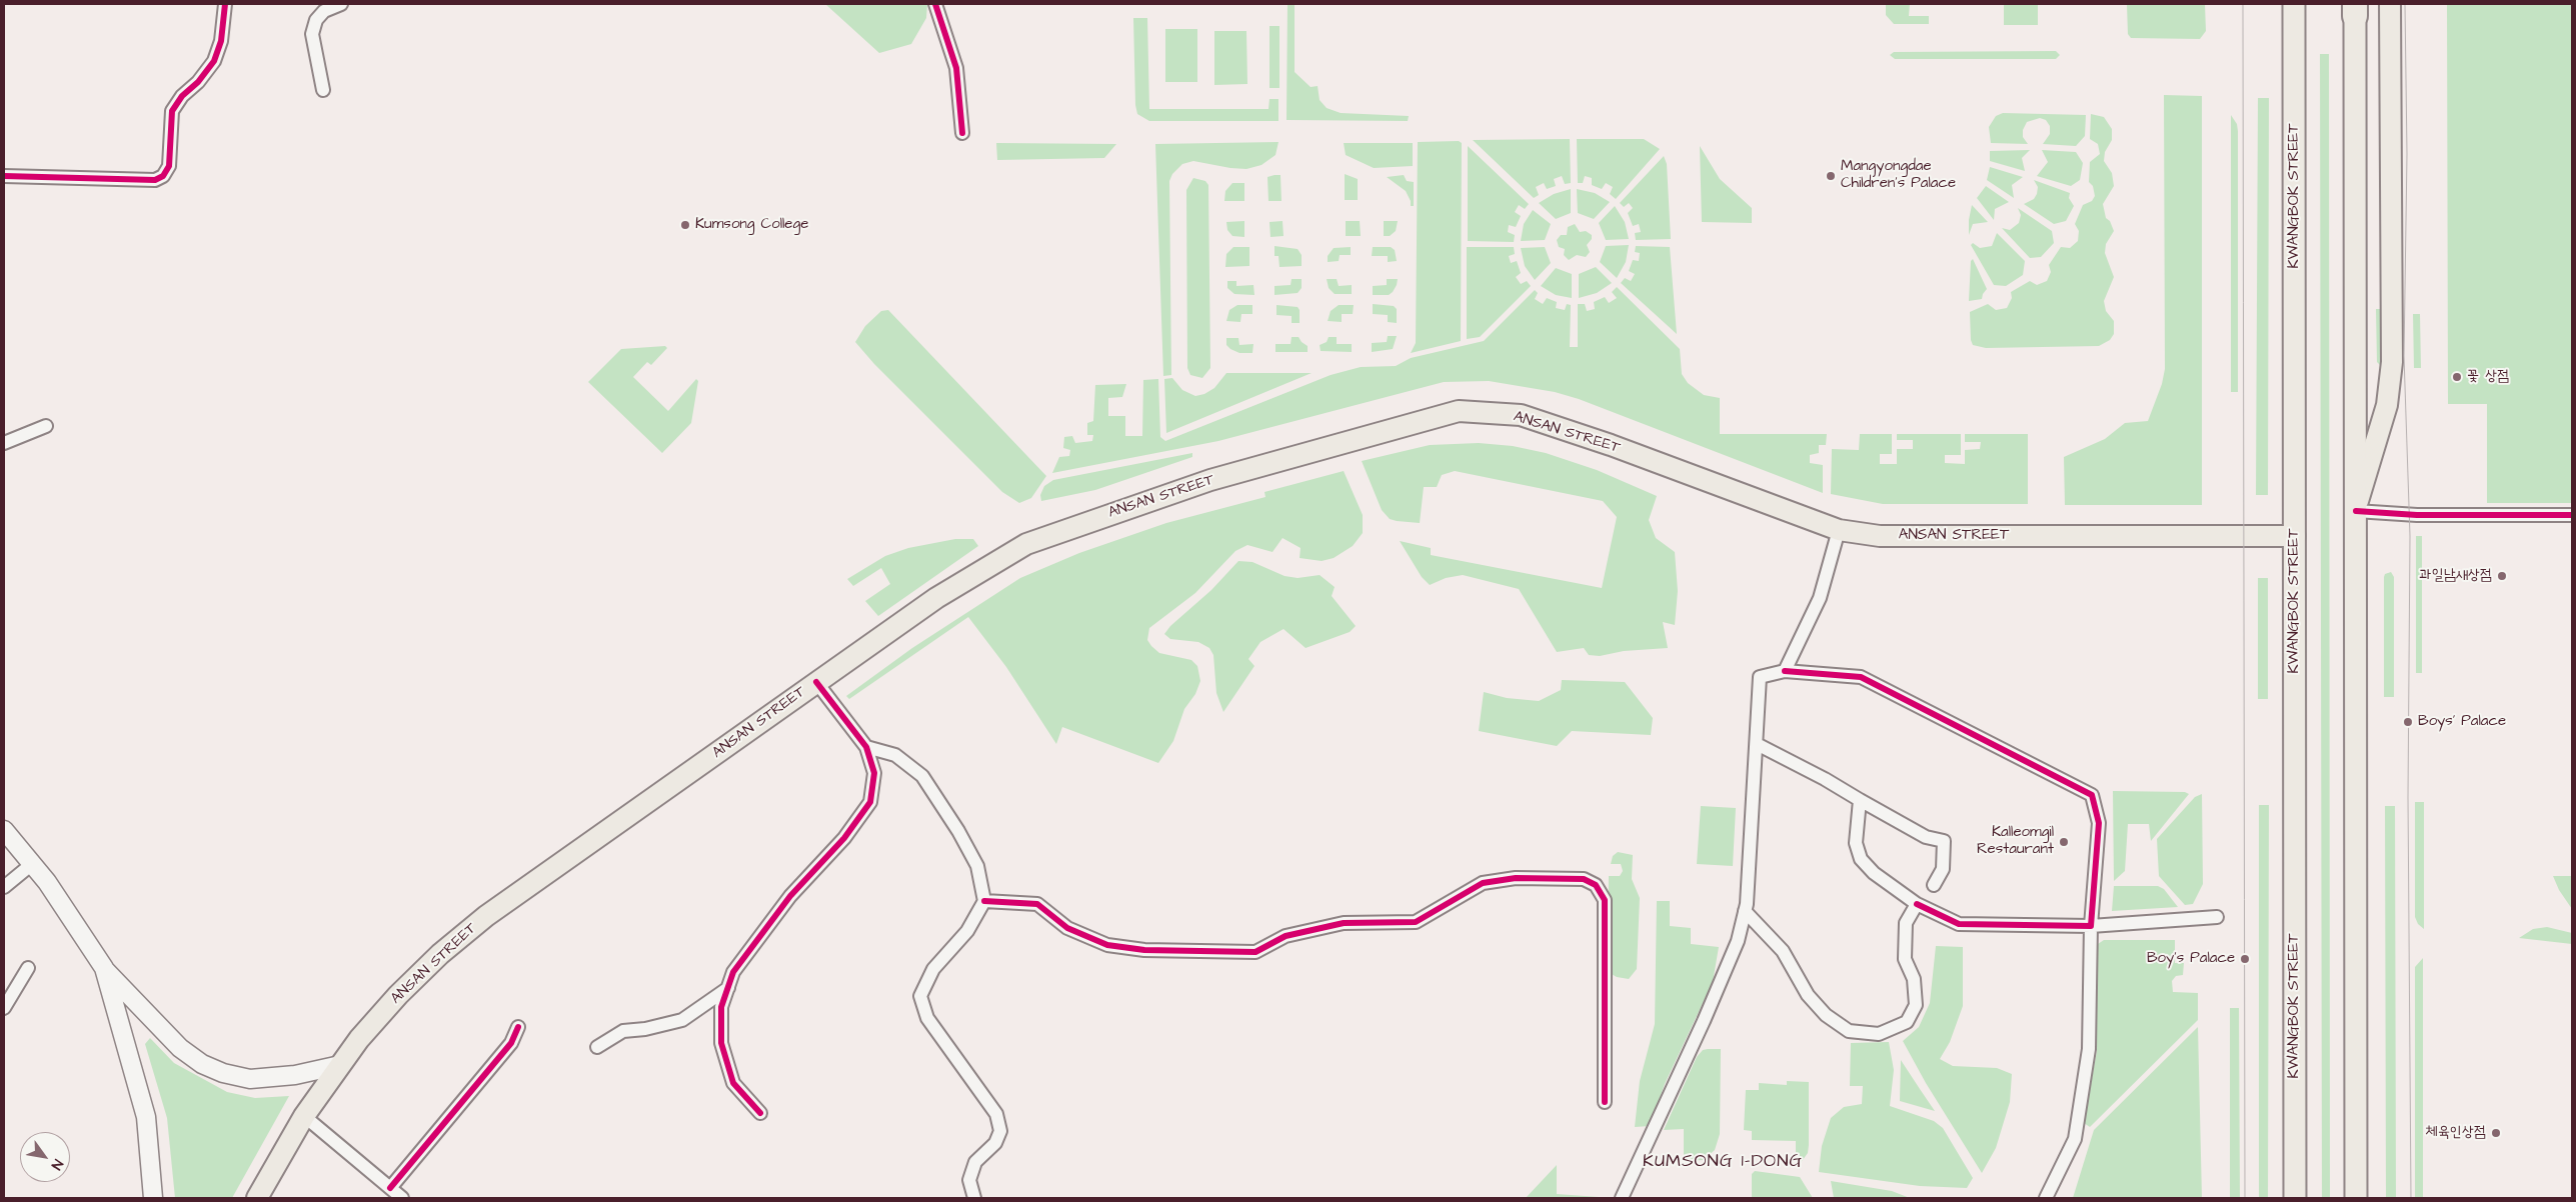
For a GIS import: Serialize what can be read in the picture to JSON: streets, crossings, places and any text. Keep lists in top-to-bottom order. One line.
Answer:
{"streets":{"highway":["KWANGBOK STREET"],"main road":["ANSAN STREET"]},"crossings":[["KWANGBOK STREET","ANSAN STREET"]],"districts":["KUMSONG 1-DONG"],"places":["Mangyongdae Children's Palace","Kumsong College","꽃 상점","과일남새상점","Boys' Palace","Kalleomgil Restaurant","Boy's Palace","체육인상점"],"north":"bottom right"}
